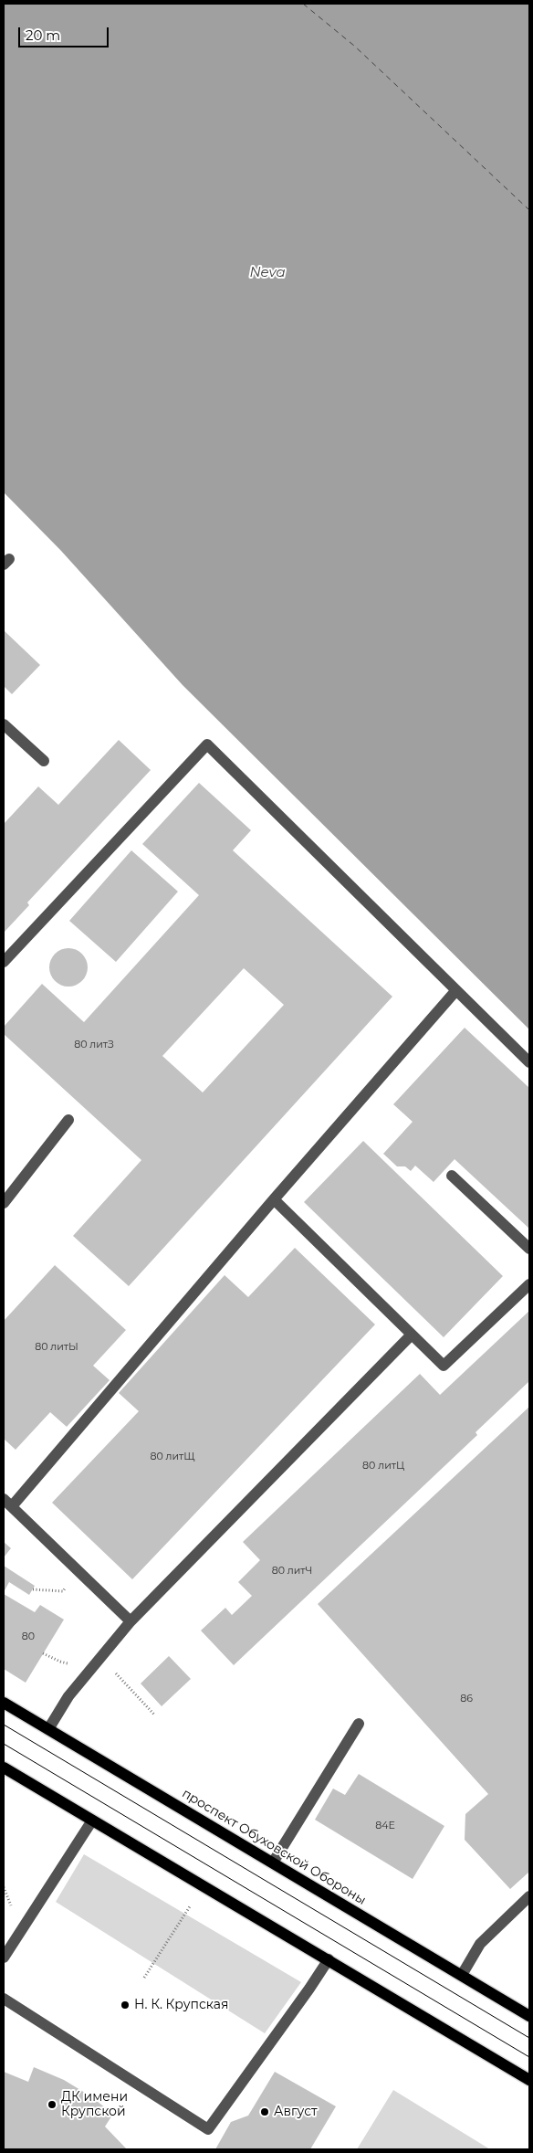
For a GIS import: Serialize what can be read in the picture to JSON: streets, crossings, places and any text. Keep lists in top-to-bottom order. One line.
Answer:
{"streets":{"main road":["проспект Обуховской Обороны"]},"water":["Neva"],"places":["Н. К. Крупская","ДК имени Крупской","Август"],"house_numbers":["80 литЗ","80 литЫ","80 литЩ","80 литЦ","80 литЧ","80","86","84Е"],"scale_bar":"20 m"}
